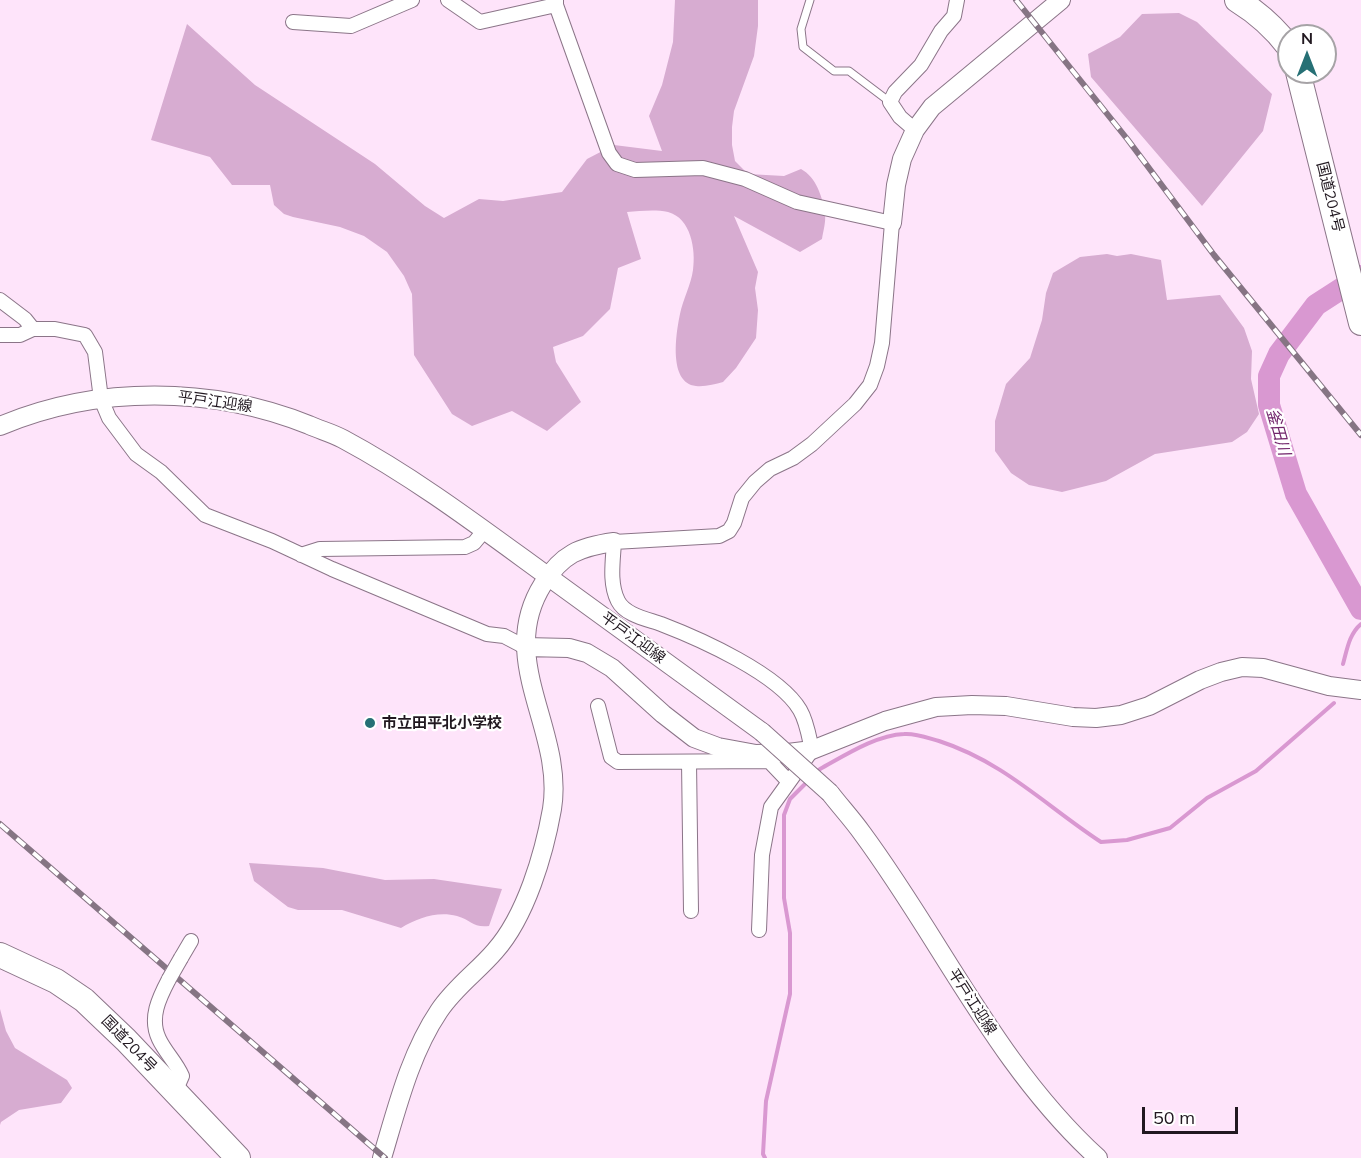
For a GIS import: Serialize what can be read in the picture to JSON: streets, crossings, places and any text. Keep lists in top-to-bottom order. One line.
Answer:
{"streets":{"highway":["国道204号"],"street":["平戸江迎線"]},"water":["釜田川"],"places":["市立田平北小学校"],"scale_bar":"50 m","north":"top"}
